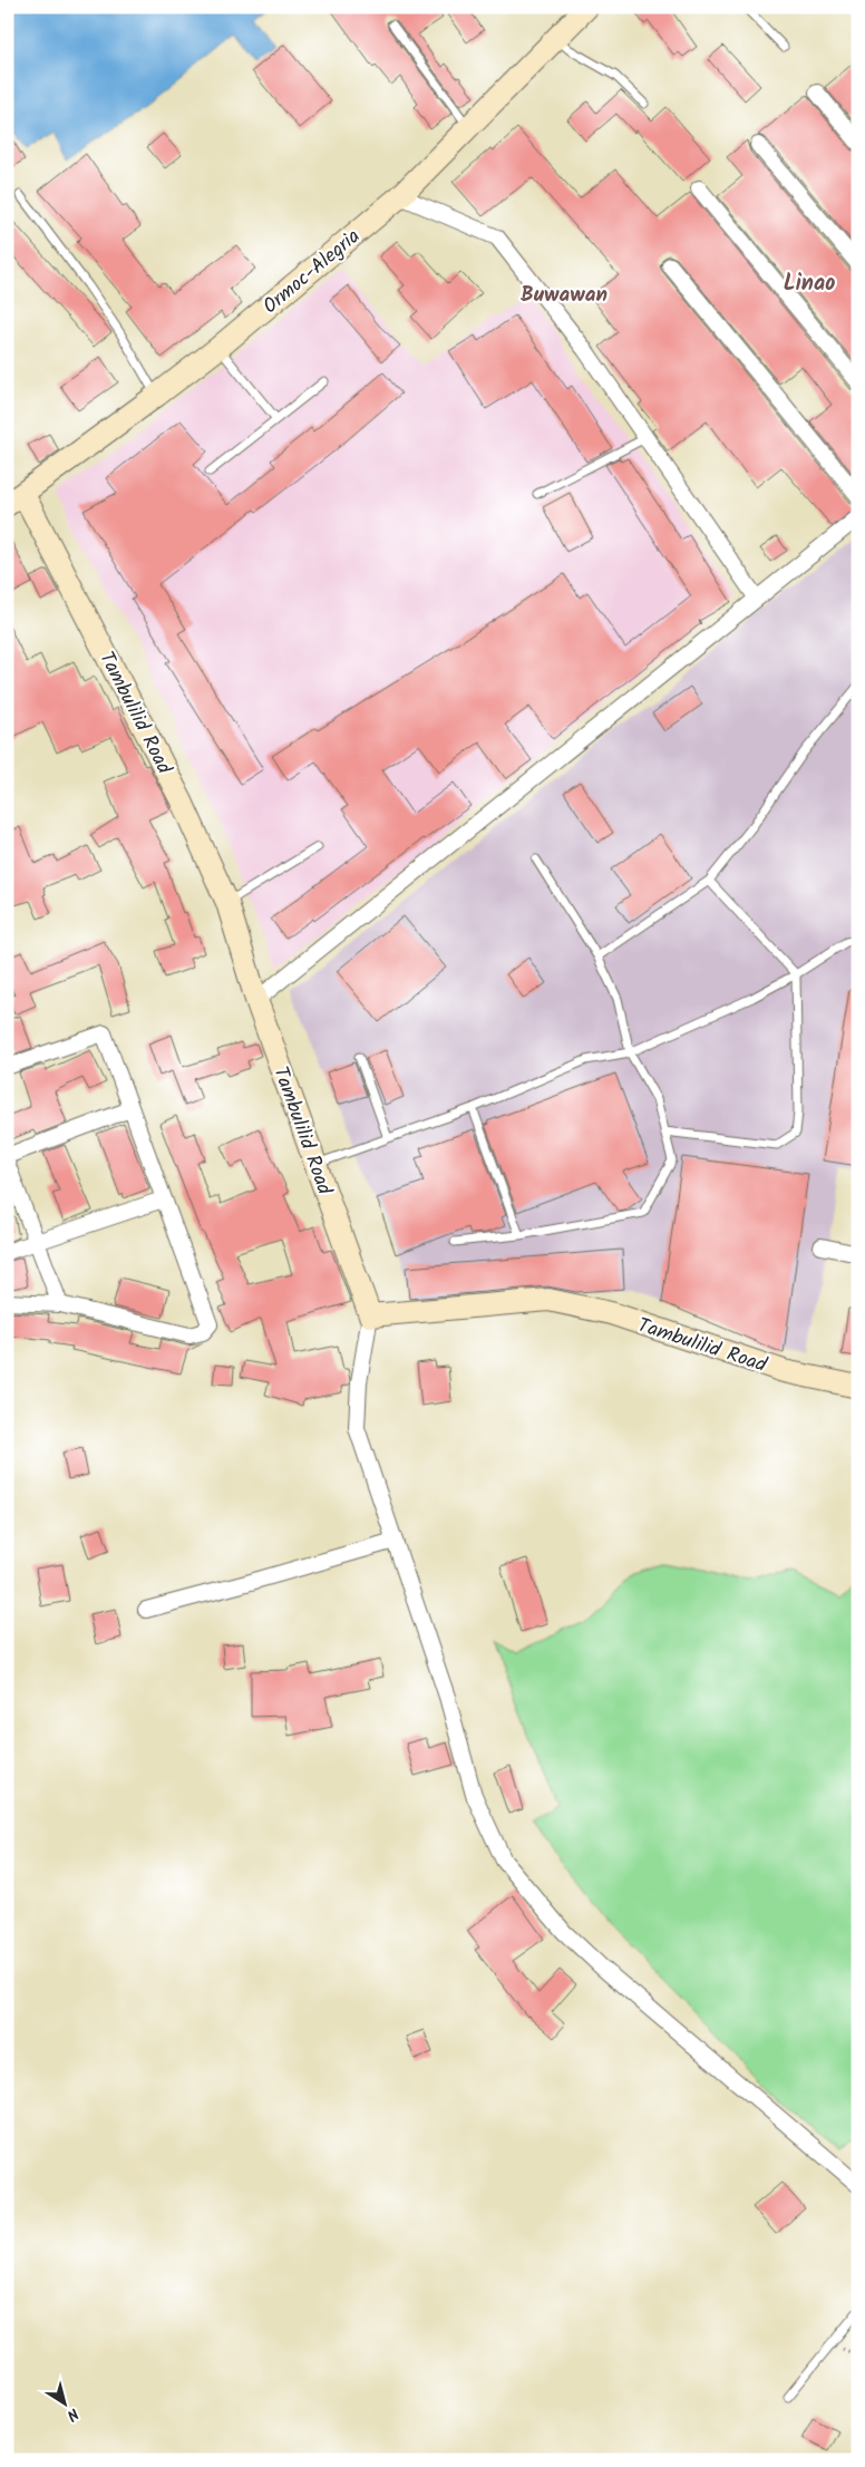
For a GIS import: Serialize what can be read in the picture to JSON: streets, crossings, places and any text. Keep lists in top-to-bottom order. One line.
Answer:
{"streets":{"street":["Ormoc-Alegria","Tambulilid Road"]},"crossings":[["Ormoc-Alegria","Tambulilid Road"]],"districts":["Linao","Buwawan"],"north":"bottom right"}
